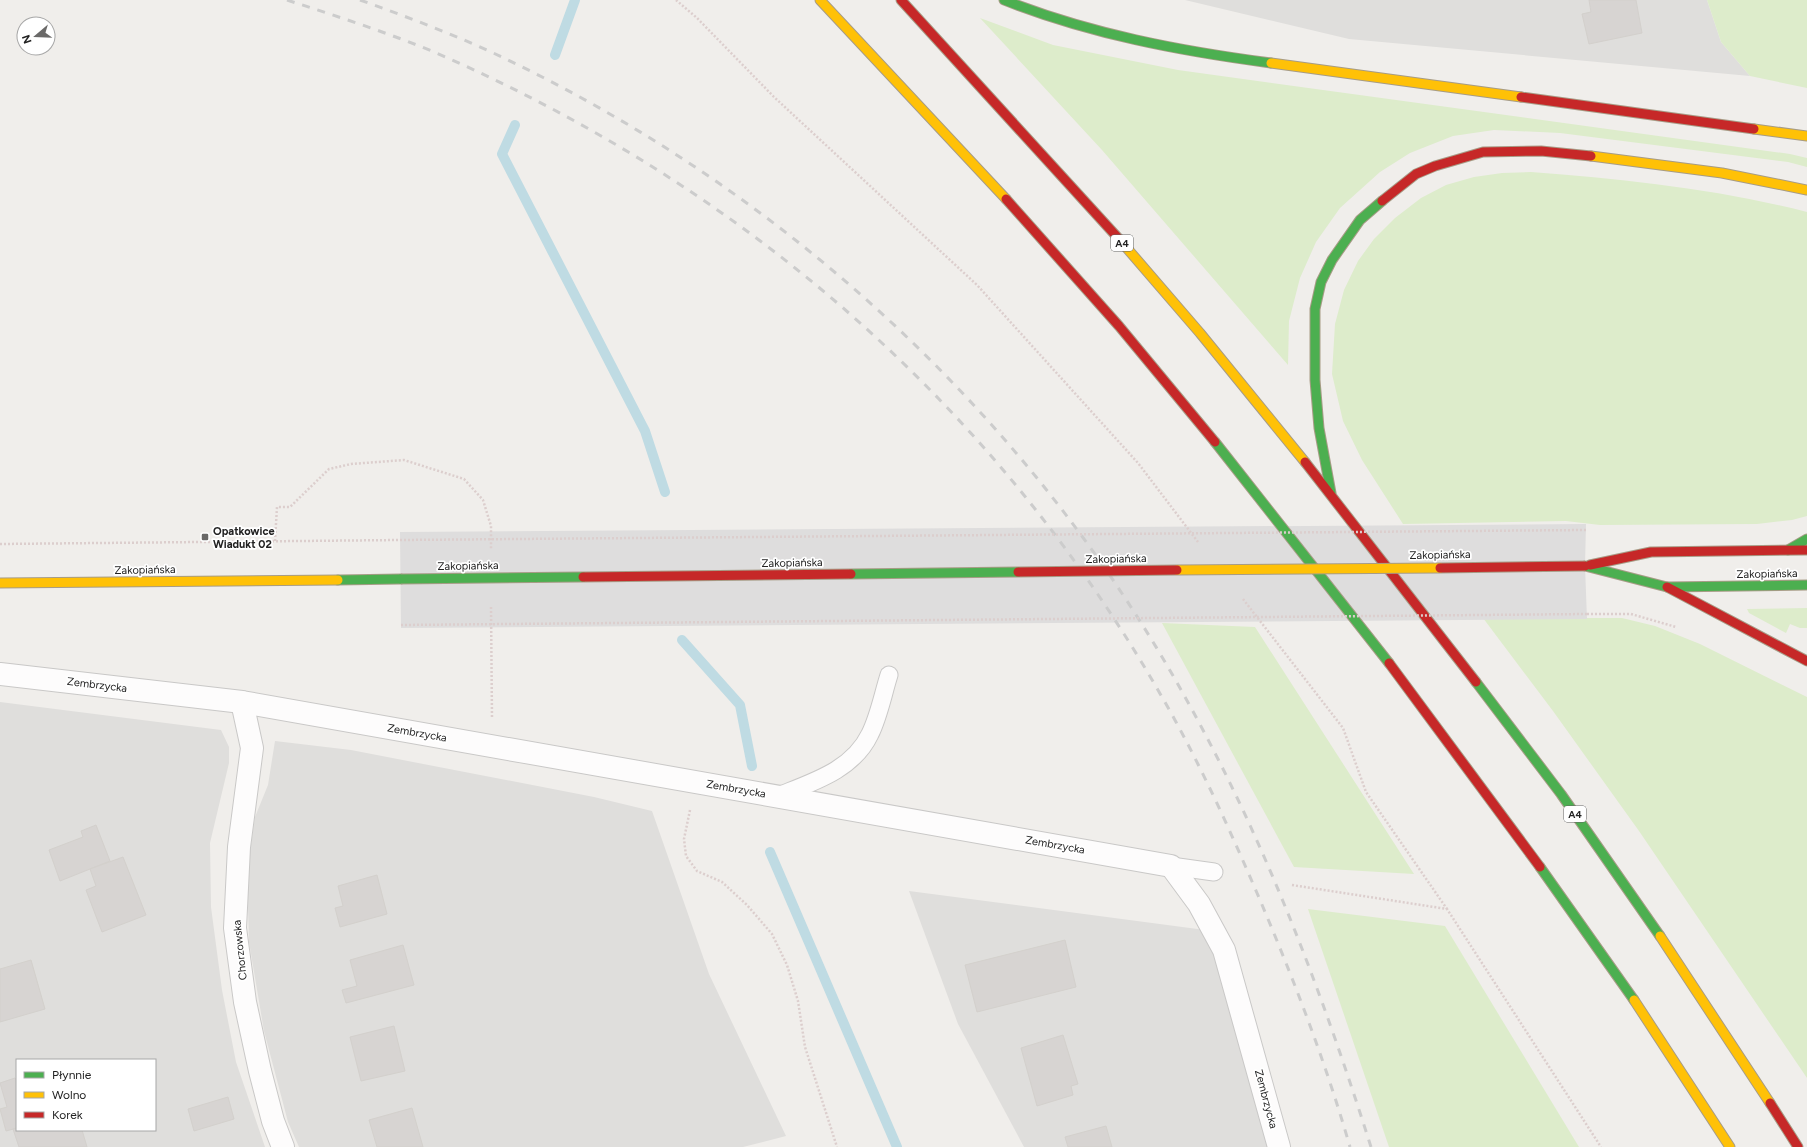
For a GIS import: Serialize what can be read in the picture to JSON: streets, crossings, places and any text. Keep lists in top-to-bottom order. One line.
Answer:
{"streets":{"main road":["A4","Zakopiańska"],"street":["Zembrzycka","Chorzowska"]},"crossings":[["Zembrzycka","Chorzowska"]],"places":{"transit":["Opatkowice Wiadukt 02"]},"legend":["Płynnie","Wolno","Korek"],"north":"left"}
